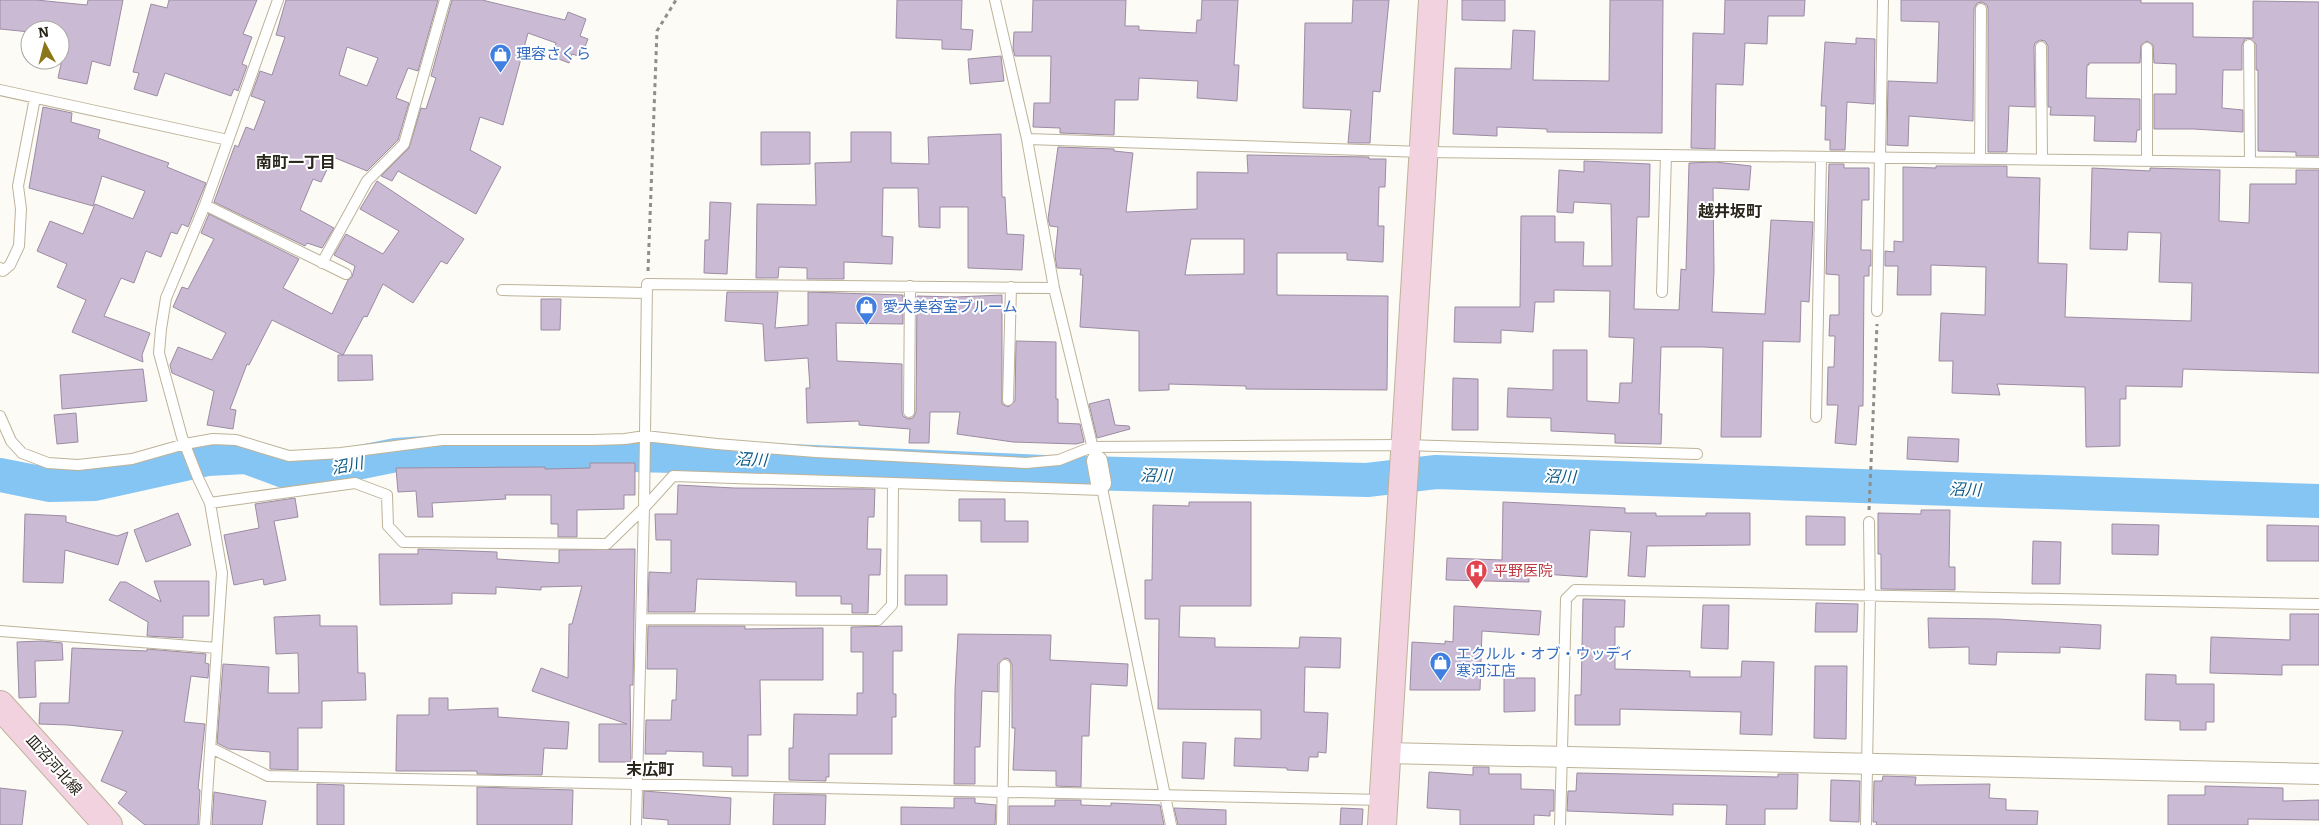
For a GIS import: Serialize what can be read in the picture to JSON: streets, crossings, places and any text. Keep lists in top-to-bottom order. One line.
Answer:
{"streets":{"street":["皿沼河北線"]},"districts":["南町一丁目","越井坂町","末広町"],"water":["沼川"],"places":{"shop":["理容さくら","愛犬美容室ブルーム","エクルル・オブ・ウッディ 寒河江店"],"hospital":["平野医院"]},"north":"top"}
